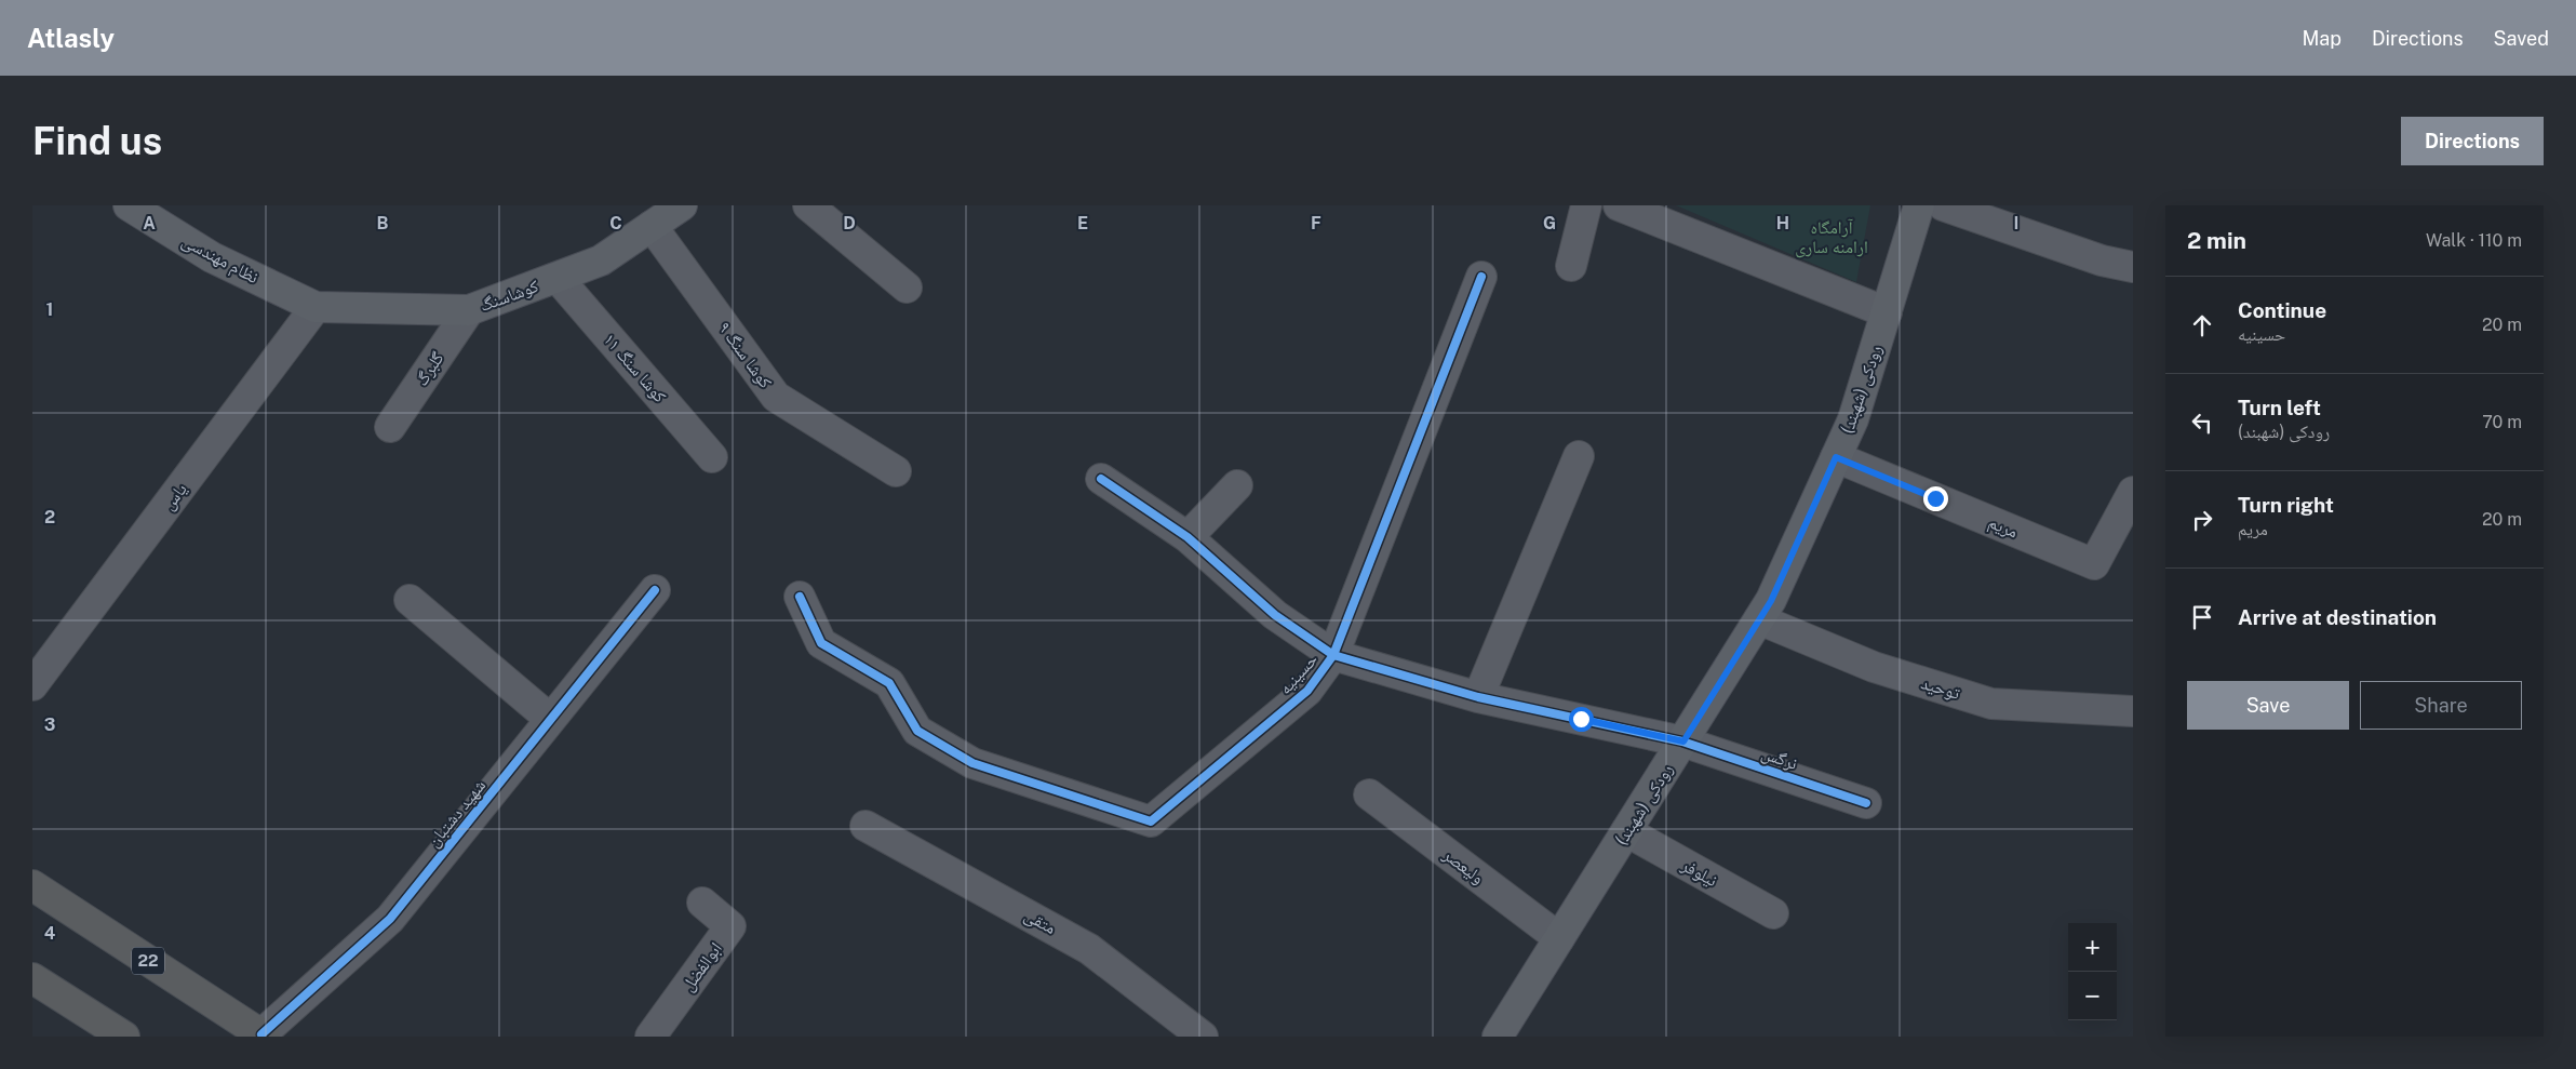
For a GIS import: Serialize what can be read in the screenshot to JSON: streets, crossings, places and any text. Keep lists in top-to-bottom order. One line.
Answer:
{"streets":{"highway":["22"],"main road":["نظام مهندسی","کوشاسنگ","رودکی (شهبند)"],"street":["کوشا سنگ ۹","۱۱ کوشا سنگ","گلبرگ","یاس","مریم","حسینیه","توحید","نرگس","شهید دشتبان","ولیعصر","نیلوفر","متقی","ابوالفضل"]},"crossings":[["نظام مهندسی","کوشاسنگ"],["نظام مهندسی","یاس"],["کوشاسنگ","کوشا سنگ ۹"],["کوشاسنگ","۱۱ کوشا سنگ"],["کوشاسنگ","گلبرگ"],["کوشاسنگ","یاس"],["رودکی (شهبند)","مریم"],["رودکی (شهبند)","حسینیه"],["رودکی (شهبند)","توحید"],["رودکی (شهبند)","نرگس"],["رودکی (شهبند)","ولیعصر"],["رودکی (شهبند)","نیلوفر"],["حسینیه","نرگس"],["شهید دشتبان","22"]],"parks":["آرامگاه ارامنه ساری"],"page":{"header":"Atlasly","nav":["Map","Directions","Saved"],"buttons":["Directions",["Save","Share"]],"title":"Find us","heading":["2 min","Walk · 110 m"],"list":[["Continue","حسینیه","20 m"],["Turn left","رودکی (شهبند)","70 m"],["Turn right","مریم","20 m"],"Arrive at destination"],"map_buttons":["+","−"]},"grid":{"columns":["A","B","C","D","E","F","G","H","I"],"rows":["1","2","3","4"]}}
